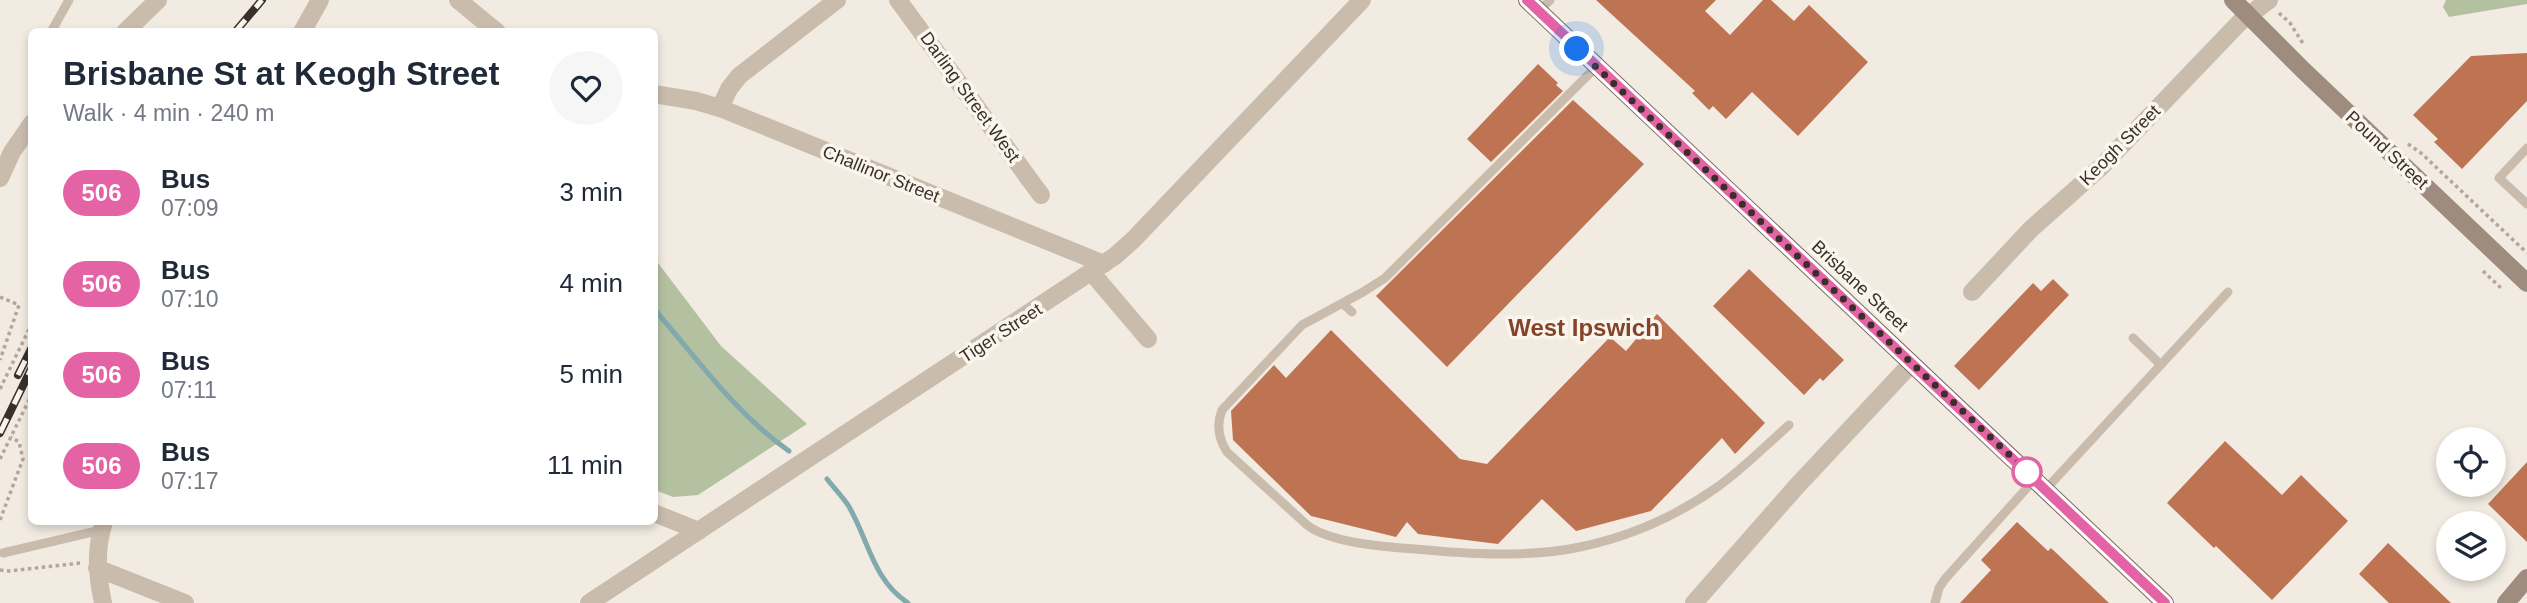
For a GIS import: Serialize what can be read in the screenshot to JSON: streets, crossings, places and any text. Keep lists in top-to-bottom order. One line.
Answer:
{"streets":{"main road":["Brisbane Street"],"street":["Darling Street West","Keogh Street","Pound Street","Challinor Street","Tiger Street"]},"crossings":[["Keogh Street","Pound Street"],["Challinor Street","Tiger Street"]],"districts":["West Ipswich"],"lines":["bus line 506"],"page":{"heading":["Brisbane St at Keogh Street","Walk · 4 min · 240 m"],"list":[{"mark":"506","name":"Bus","note":"07:09","value":"3 min"},{"mark":"506","name":"Bus","note":"07:10","value":"4 min"},{"mark":"506","name":"Bus","note":"07:11","value":"5 min"},{"mark":"506","name":"Bus","note":"07:17","value":"11 min"}]}}
